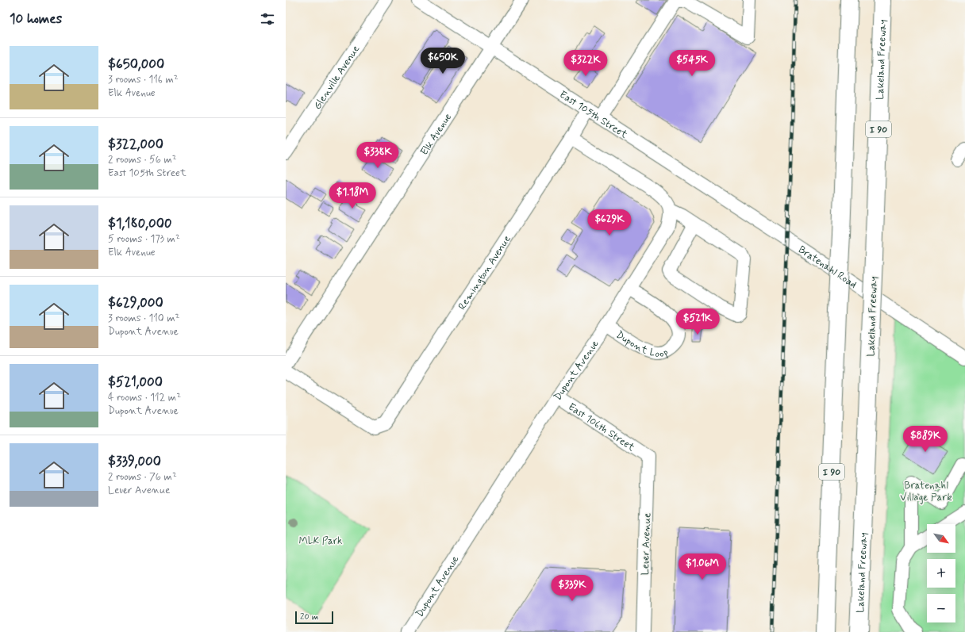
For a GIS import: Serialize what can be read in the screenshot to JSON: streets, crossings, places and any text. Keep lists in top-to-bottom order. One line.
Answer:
{"streets":{"highway":["Lakeland Freeway","I 90"],"street":["Glenville Avenue","East 105th Street","Elk Avenue","Bratenahl Road","Remington Avenue","Dupont Loop","Dupont Avenue","East 106th Street","Leuer Avenue"]},"crossings":[["East 105th Street","Elk Avenue"],["East 105th Street","Bratenahl Road"],["East 105th Street","Remington Avenue"],["Dupont Loop","Dupont Avenue"],["Dupont Avenue","East 106th Street"],["East 106th Street","Leuer Avenue"]],"parks":["Bratenahl Village Park","MLK Park"],"scale_bar":"20 m","north":"bottom right","page":{"heading":"10 homes","list":[{"name":"$650,000","note":"3 rooms · 116 m² · Elk Avenue"},{"name":"$322,000","note":"2 rooms · 56 m² · East 105th Street"},{"name":"$1,180,000","note":"5 rooms · 173 m² · Elk Avenue"},{"name":"$629,000","note":"3 rooms · 110 m² · Dupont Avenue"},{"name":"$521,000","note":"4 rooms · 112 m² · Dupont Avenue"},{"name":"$339,000","note":"2 rooms · 76 m² · Leuer Avenue"}],"price":["$650K","$322K","$545K","$338K","$1.18M","$629K","$521K","$889K","$1.06M","$339K"],"map_buttons":["+","−"],"scale":"20 m"}}
